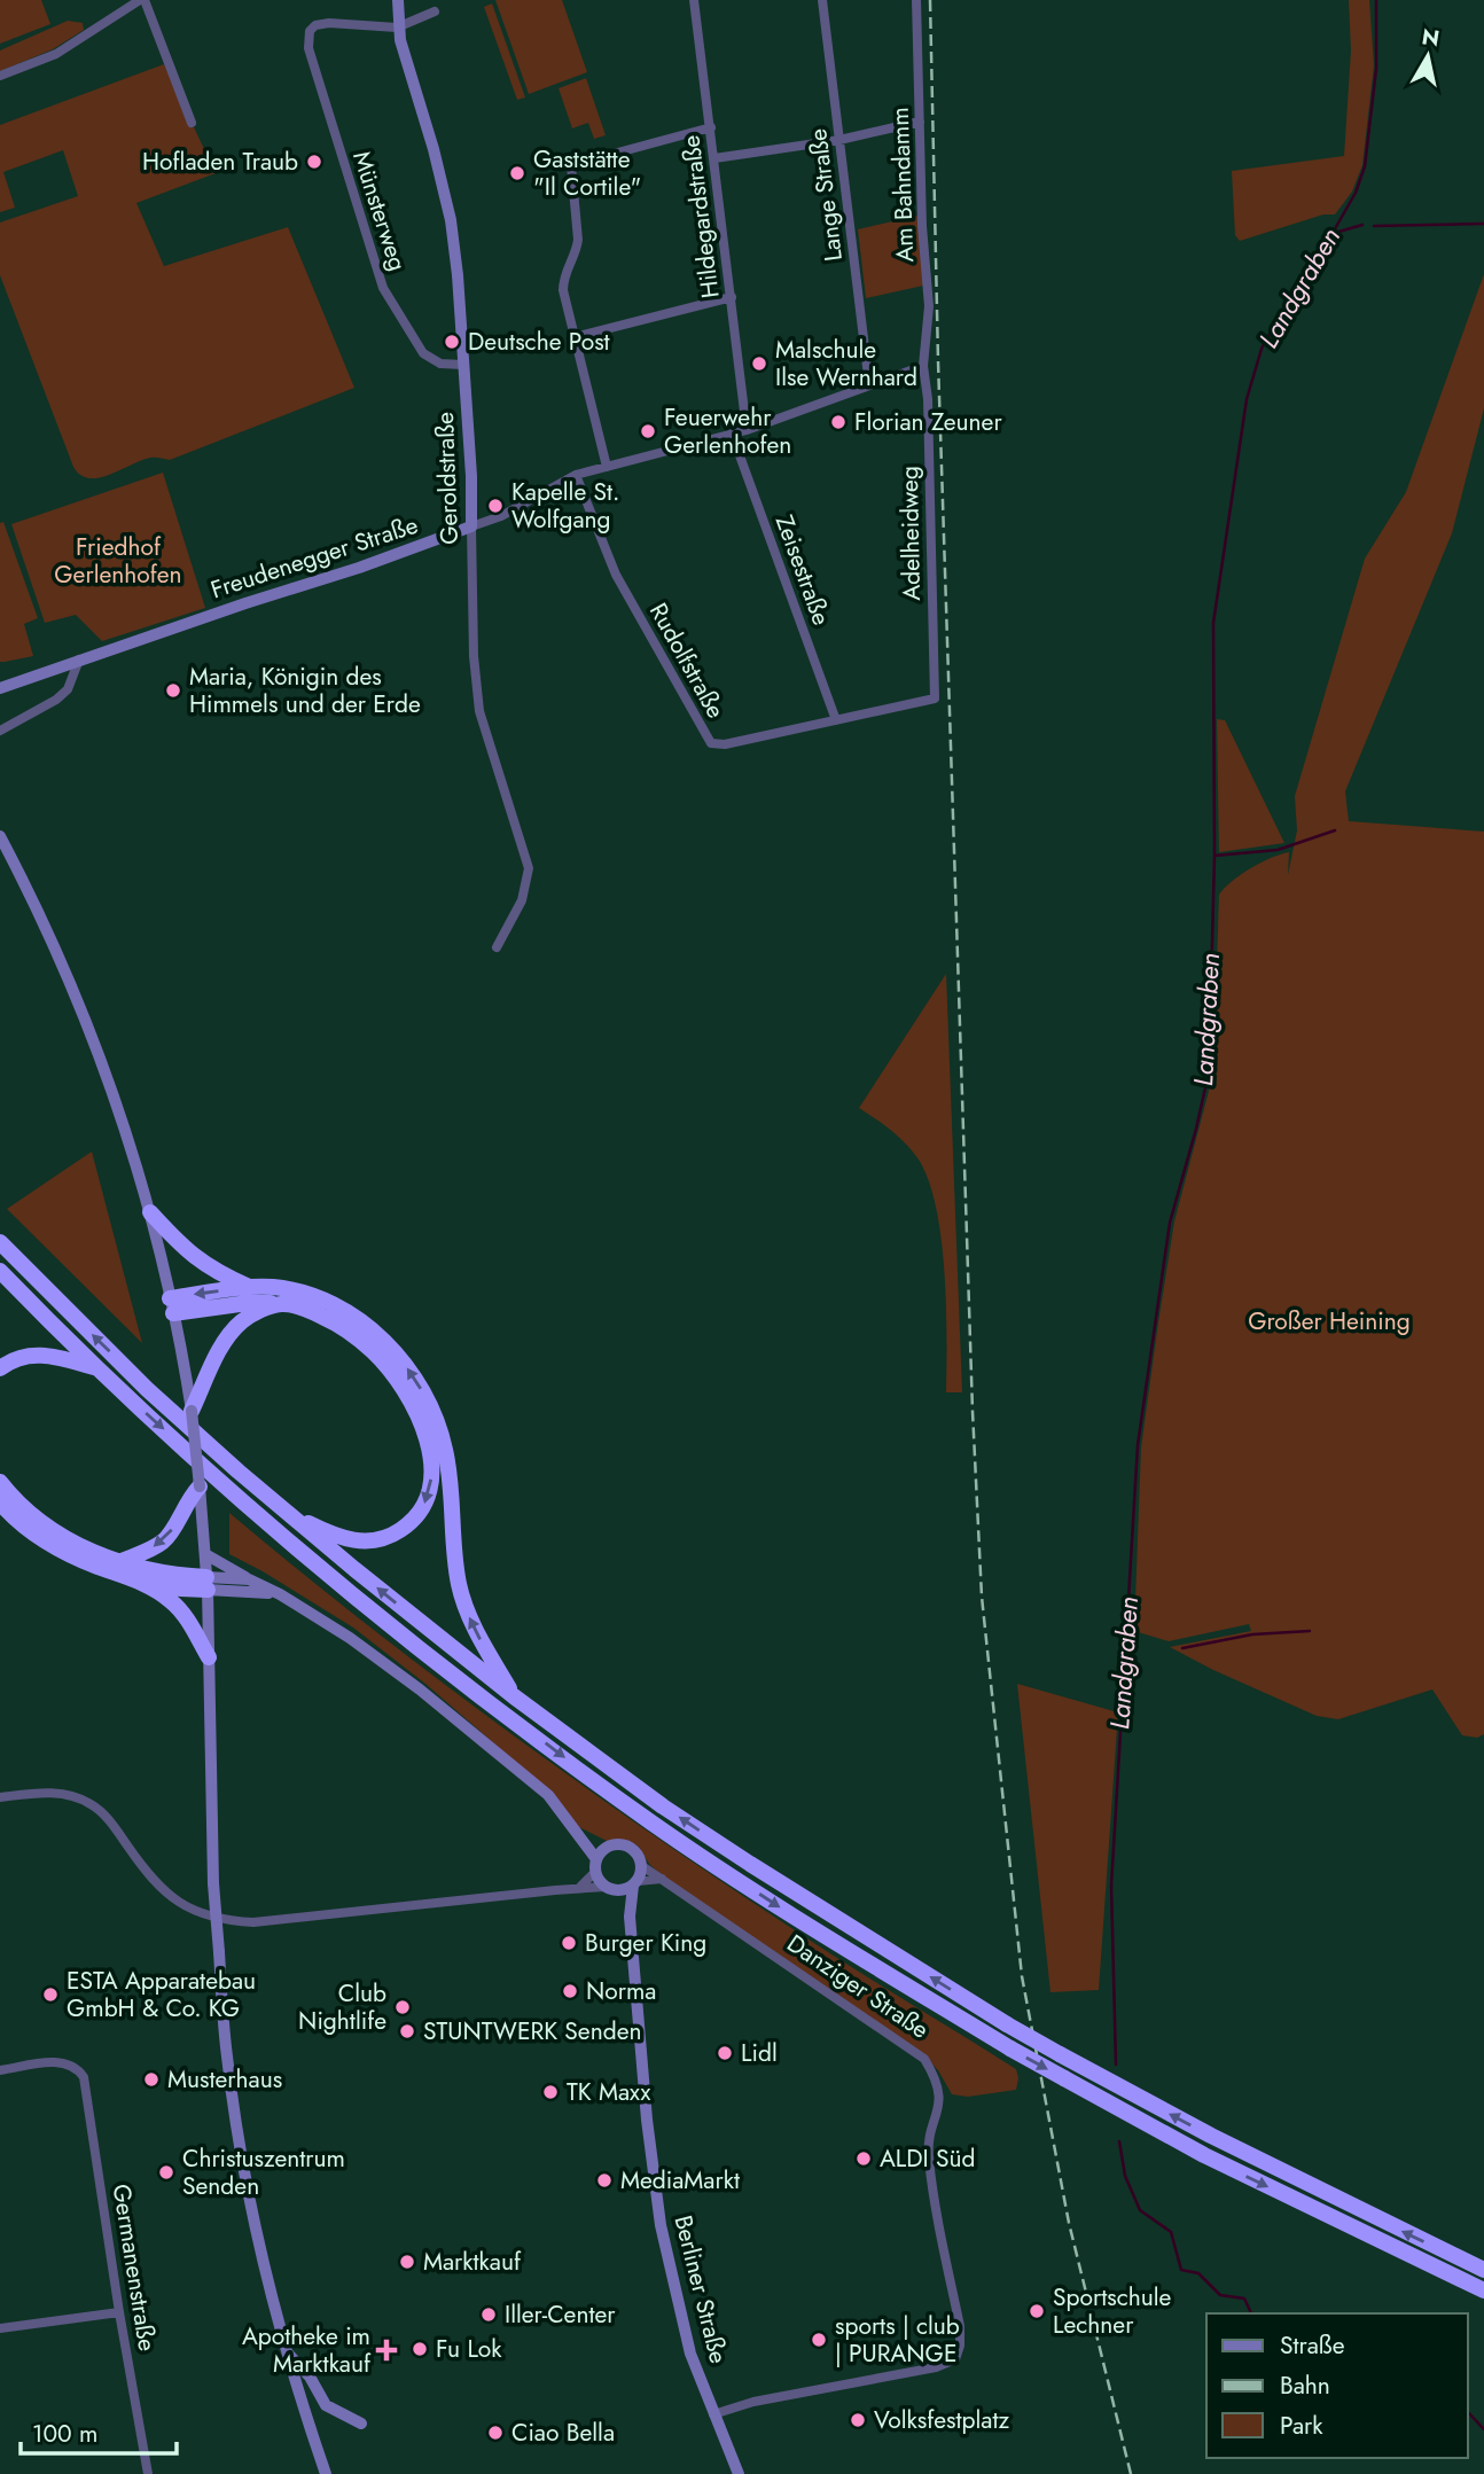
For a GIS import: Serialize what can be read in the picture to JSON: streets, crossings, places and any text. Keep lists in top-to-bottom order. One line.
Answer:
{"streets":{"street":["Am Bahndamm","Lange Straße","Münsterweg","Hildegardstraße","Geroldstraße","Adelheidweg","Freudenegger Straße","Zeisestraße","Rudolfstraße","Danziger Straße","Germanenstraße","Berliner Straße"]},"crossings":[["Am Bahndamm","Adelheidweg"],["Münsterweg","Geroldstraße"],["Geroldstraße","Freudenegger Straße"],["Adelheidweg","Rudolfstraße"],["Zeisestraße","Rudolfstraße"],["Danziger Straße","Berliner Straße"]],"water":["Landgraben"],"parks":["Friedhof Gerlenhofen","Großer Heining"],"places":{"other":["Hofladen Traub","Gaststätte \"Il Cortile\"","Deutsche Post","Malschule Ilse Wernhard","Florian Zeuner","Feuerwehr Gerlenhofen","Kapelle St. Wolfgang","Maria, Königin des Himmels und der Erde","Burger King","Norma","ESTA Apparatebau GmbH & Co. KG","Club Nightlife","STUNTWERK Senden","Lidl","Musterhaus","TK Maxx","ALDI Süd","Christuszentrum Senden","MediaMarkt","Marktkauf","Sportschule Lechner","Iller-Center","sports | club | PURANGE","Fu Lok","Volksfestplatz","Ciao Bella"],"health":["Apotheke im Marktkauf"]},"legend":["Straße","Bahn","Park"],"scale_bar":"100 m","north":"top"}
